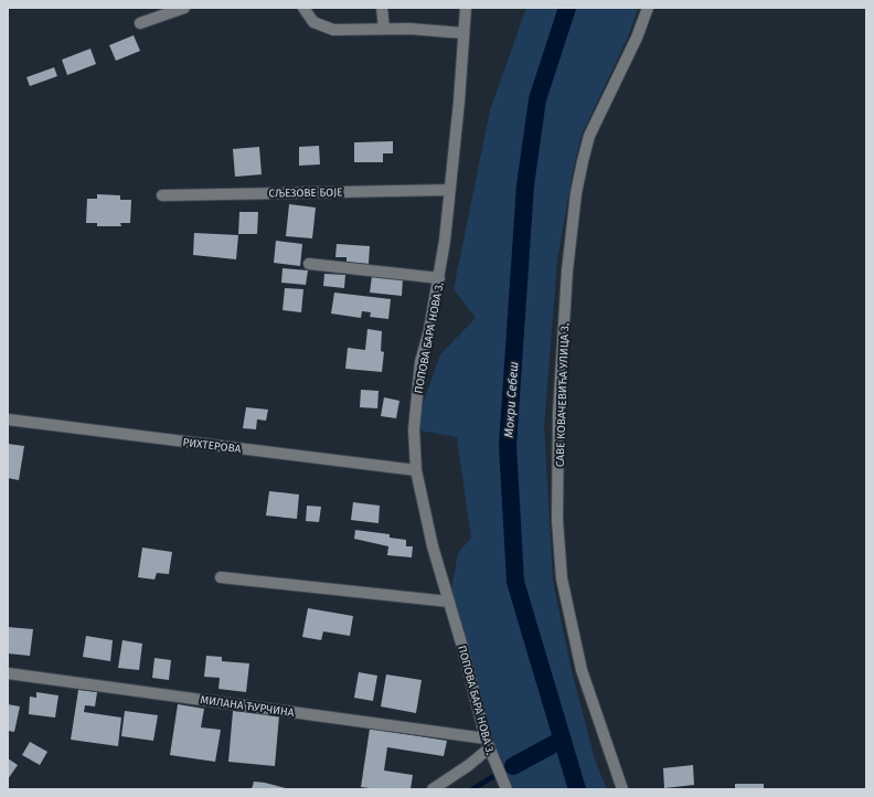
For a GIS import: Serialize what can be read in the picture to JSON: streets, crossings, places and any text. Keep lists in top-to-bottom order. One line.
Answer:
{"streets":{"street":["СЉЕЗОВЕ БОЈЕ","ПОПОВА БАРА НОВА 3.","САВЕ КОВАЧЕВИЋА УЛИЦА 3.","РИХТЕРОВА","МИЛАНА ЋУРЧИНА"]},"crossings":[["СЉЕЗОВЕ БОЈЕ","ПОПОВА БАРА НОВА 3."],["ПОПОВА БАРА НОВА 3.","РИХТЕРОВА"],["ПОПОВА БАРА НОВА 3.","МИЛАНА ЋУРЧИНА"]],"water":["Мокри Себеш"]}
